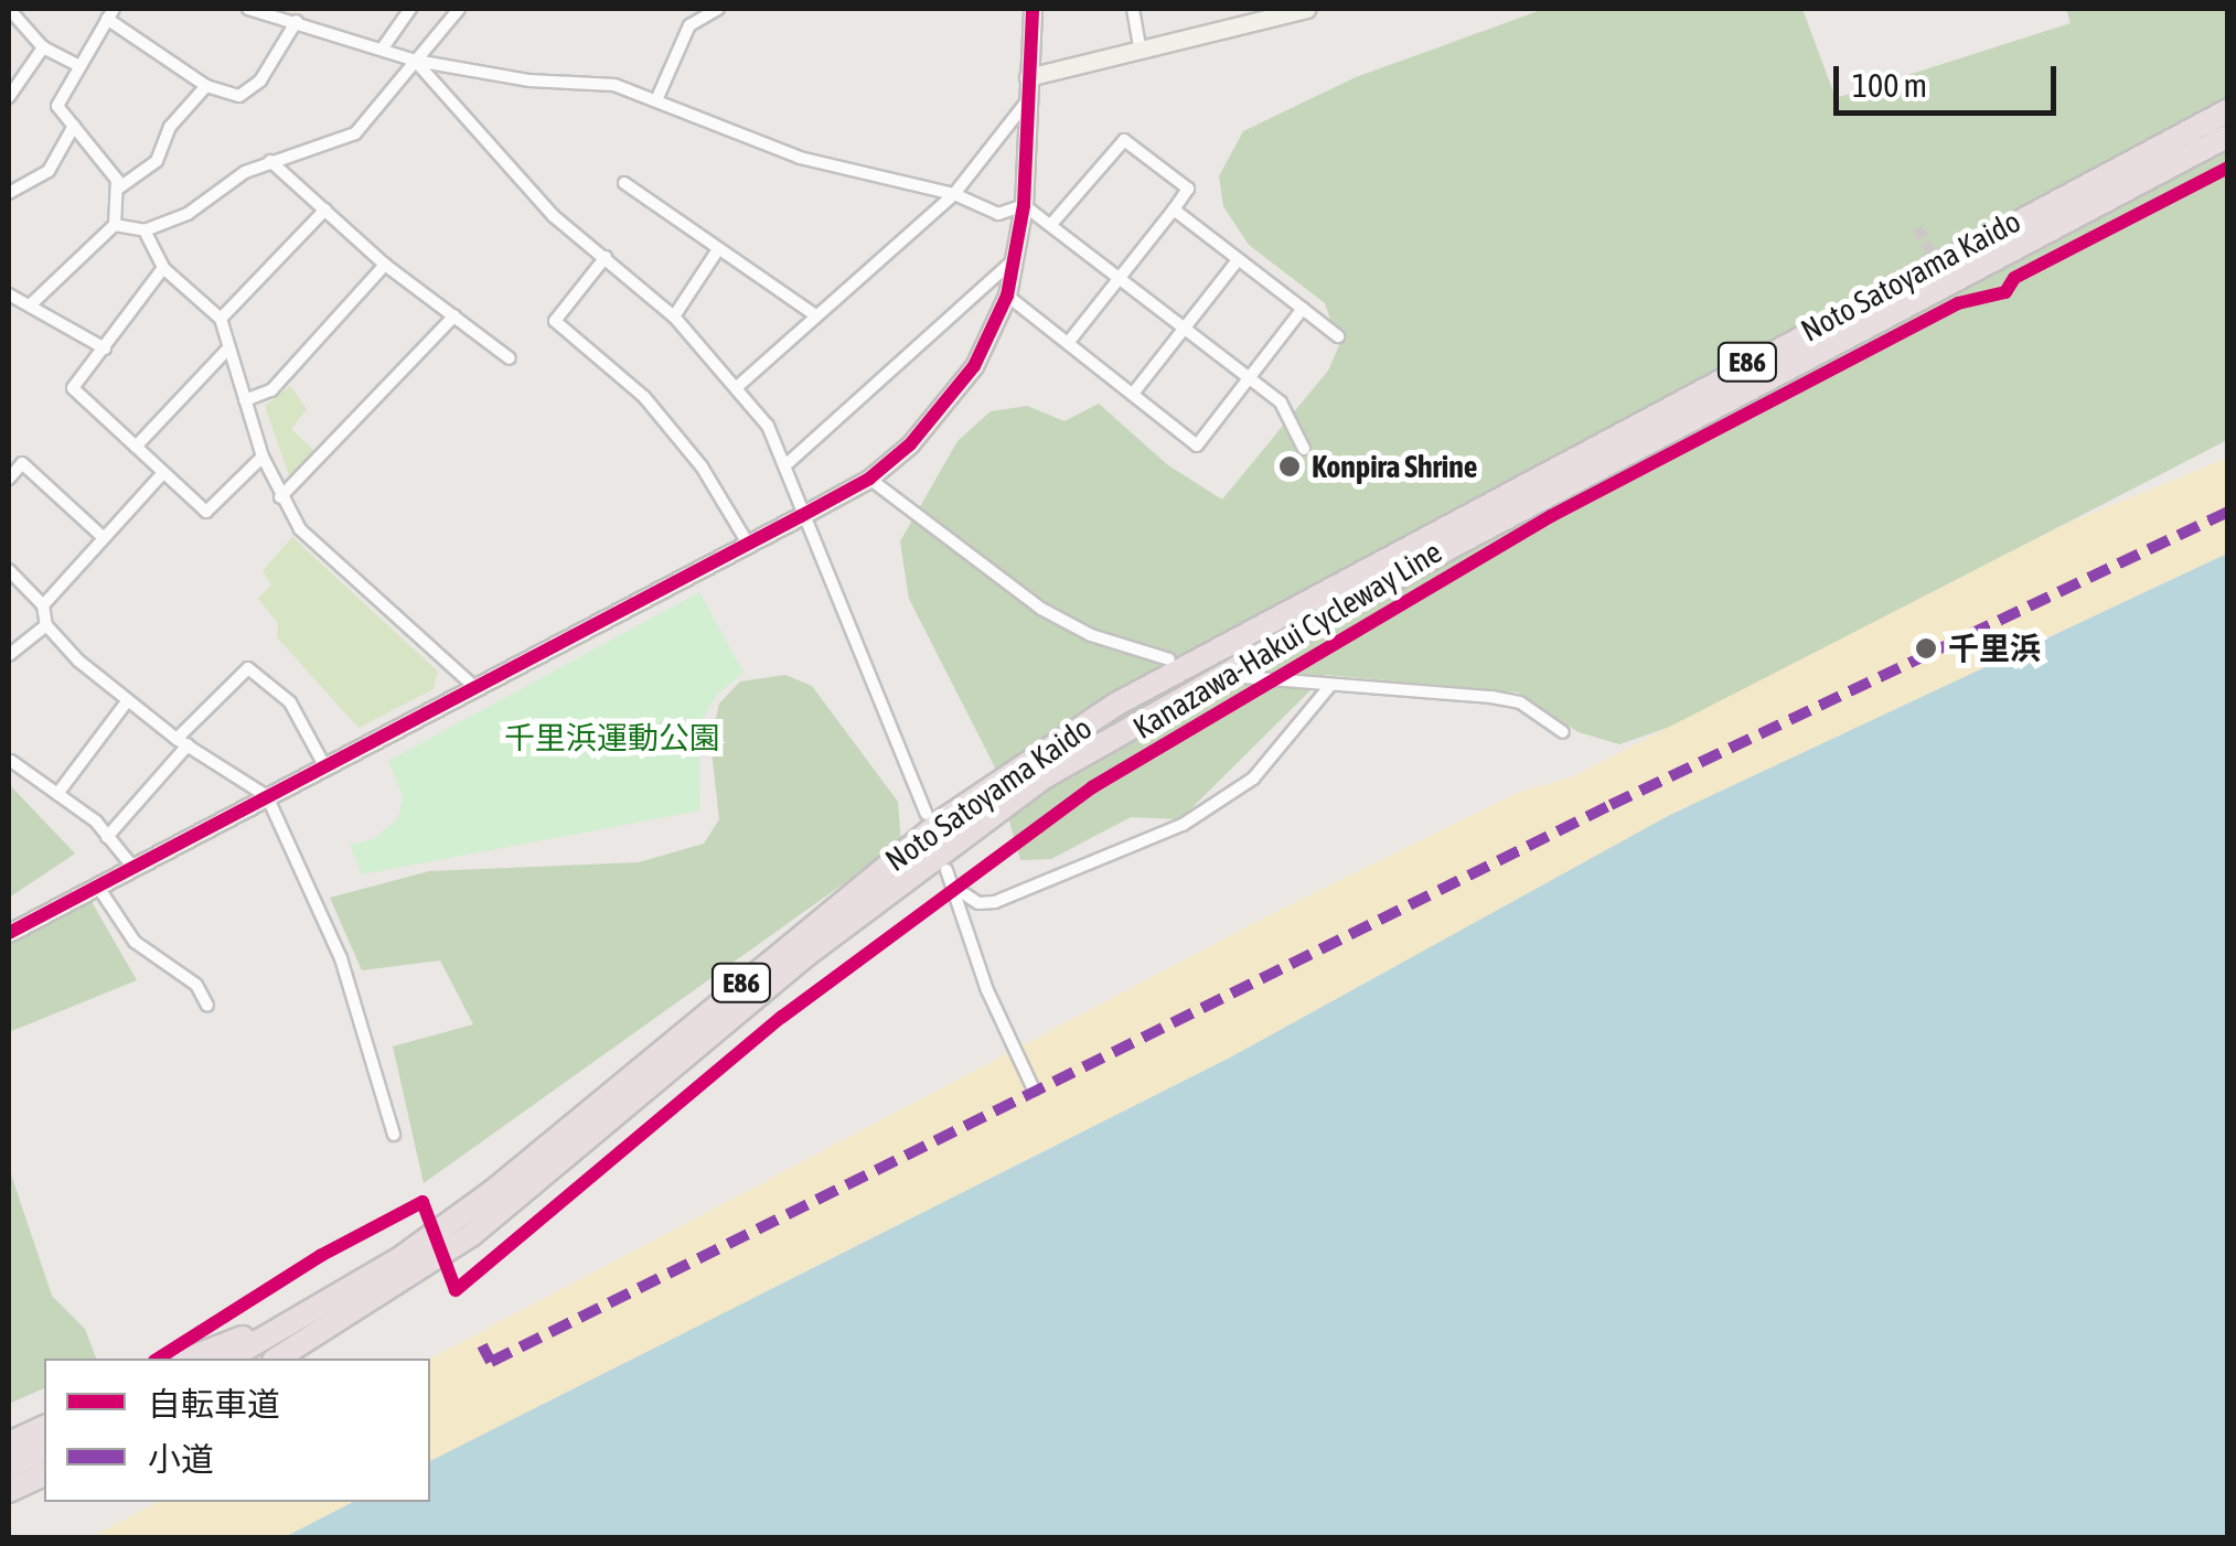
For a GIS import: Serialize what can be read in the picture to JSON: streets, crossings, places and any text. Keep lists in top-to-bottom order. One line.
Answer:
{"streets":{"highway":["Noto Satoyama Kaido","E86"],"cycle path":["Kanazawa-Hakui Cycleway Line"]},"parks":["千里浜運動公園"],"places":["Konpira Shrine","千里浜"],"legend":["自転車道","小道"],"scale_bar":"100 m"}
